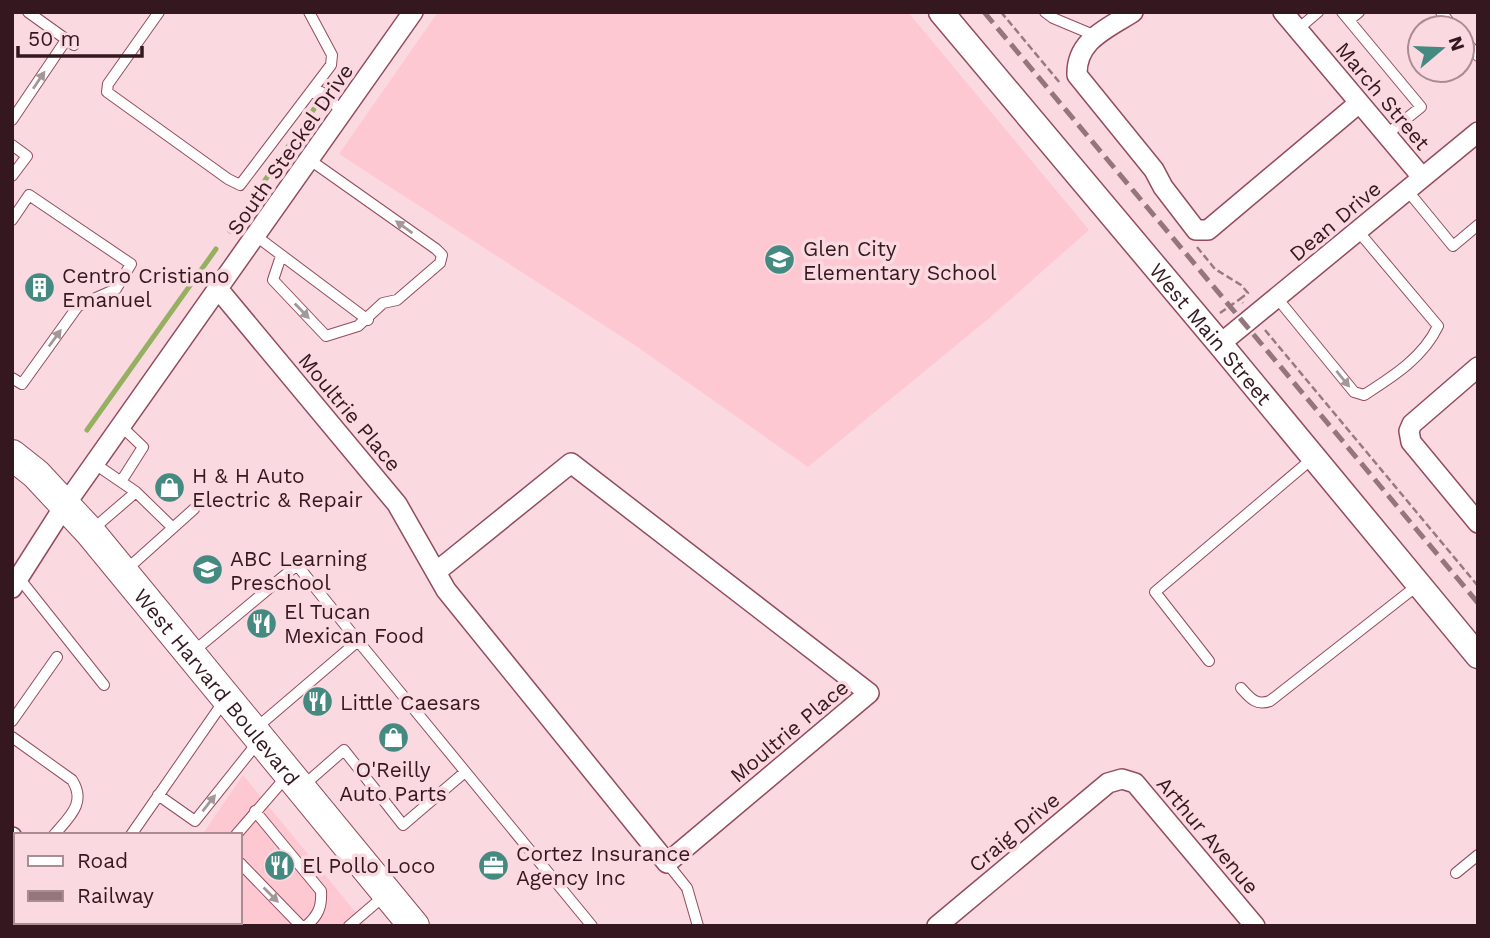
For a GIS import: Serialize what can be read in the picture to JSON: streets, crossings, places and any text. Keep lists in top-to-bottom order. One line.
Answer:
{"streets":{"main road":["West Harvard Boulevard"],"street":["March Street","South Steckel Drive","Dean Drive","West Main Street","Moultrie Place","Craig Drive","Arthur Avenue"]},"crossings":[["March Street","Dean Drive"],["South Steckel Drive","Moultrie Place"],["South Steckel Drive","West Harvard Boulevard"],["Dean Drive","West Main Street"],["Craig Drive","Arthur Avenue"]],"places":{"school or university":["Glen City Elementary School","ABC Learning Preschool"],"building":["Centro Cristiano Emanuel"],"shop":["H & H Auto Electric & Repair","O'Reilly Auto Parts"],"restaurant":["El Tucan Mexican Food","Little Caesars","El Pollo Loco"],"office":["Cortez Insurance Agency Inc"]},"legend":["Road","Railway"],"scale_bar":"50 m","north":"right"}
